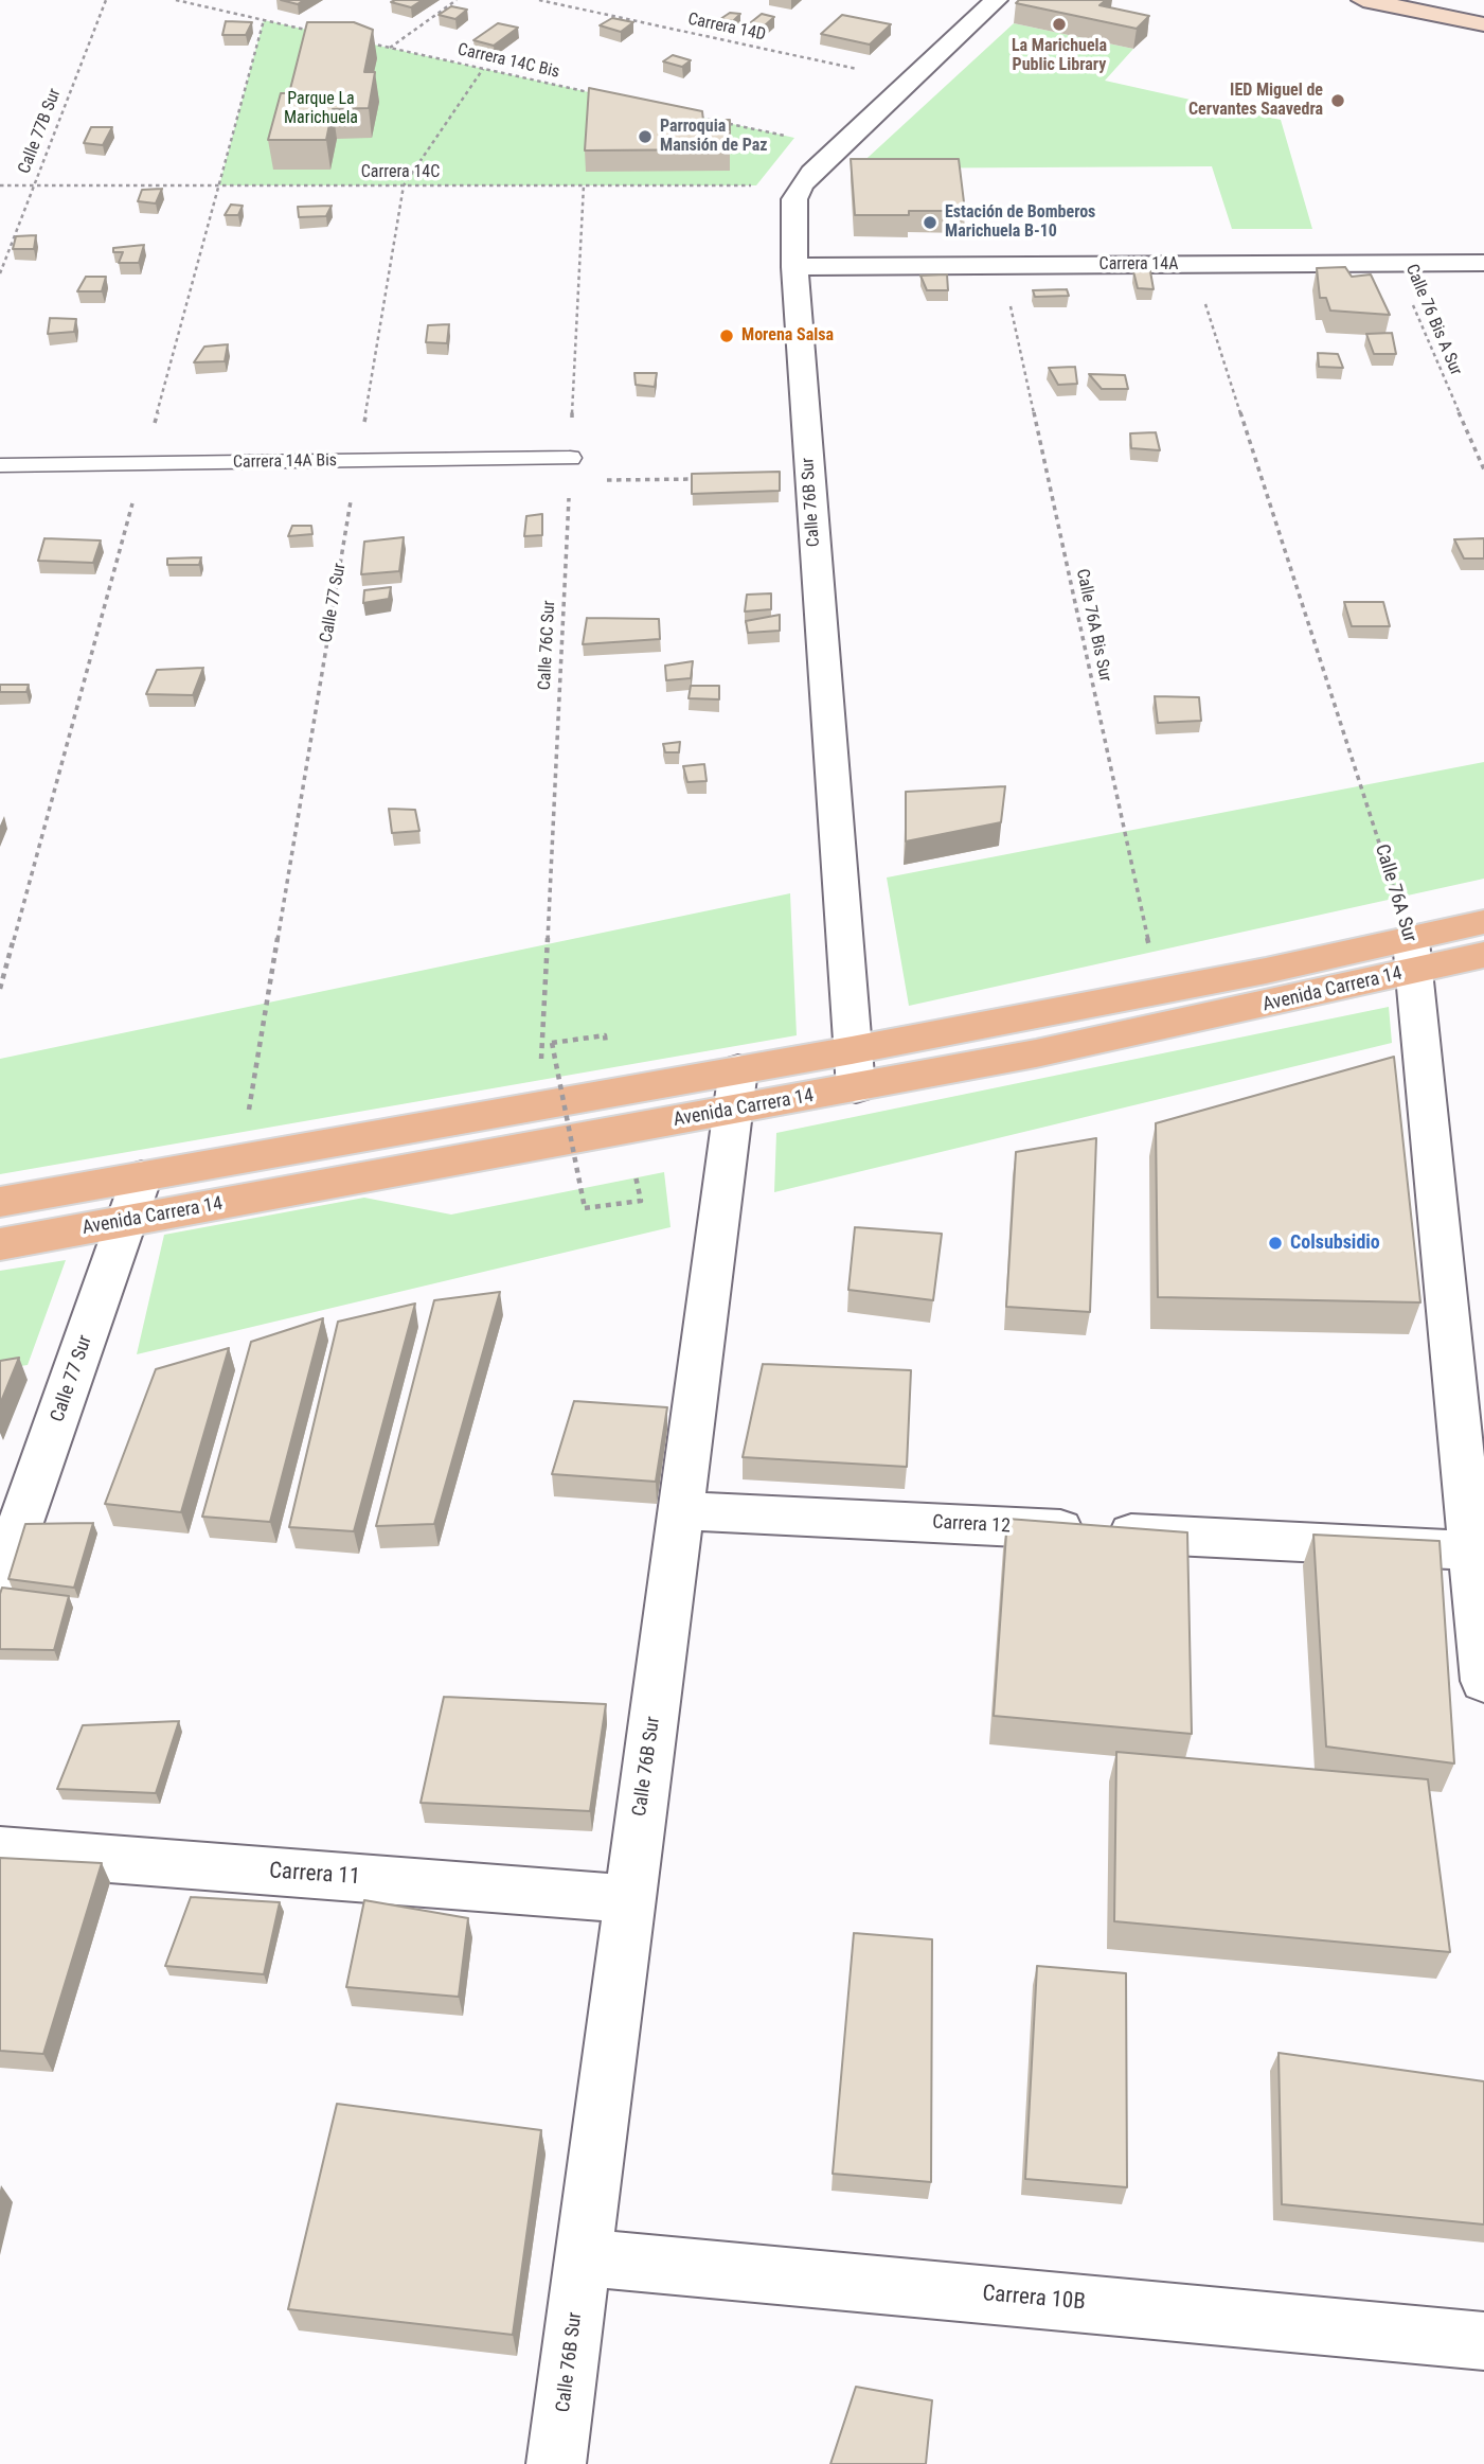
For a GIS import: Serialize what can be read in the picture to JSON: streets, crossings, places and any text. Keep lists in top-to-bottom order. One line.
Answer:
{"streets":{"main road":["Avenida Carrera 14"],"street":["Carrera 14A","Calle 76B Sur","Calle 77 Sur","Carrera 12","Carrera 11","Carrera 10B"],"lane":["Carrera 14A Bis"],"path":["Carrera 14D","Carrera 14C Bis","Calle 77B Sur","Carrera 14C","Calle 76 Bis A Sur","Calle 76A Bis Sur","Calle 76C Sur","Calle 76A Sur"]},"crossings":[["Carrera 14C Bis","Calle 77 Sur"],["Calle 77B Sur","Carrera 14C"],["Carrera 14C","Calle 76B Sur"],["Carrera 14C","Calle 77 Sur"],["Carrera 14C","Calle 76C Sur"],["Carrera 14A","Calle 76 Bis A Sur"],["Carrera 14A","Calle 76B Sur"],["Carrera 14A","Calle 76A Bis Sur"],["Carrera 14A","Calle 76A Sur"],["Carrera 14A Bis","Calle 77 Sur"],["Carrera 14A Bis","Calle 76C Sur"],["Calle 76B Sur","Avenida Carrera 14"],["Calle 76B Sur","Carrera 12"],["Calle 76B Sur","Carrera 11"],["Calle 76B Sur","Carrera 10B"],["Calle 77 Sur","Avenida Carrera 14"],["Calle 76A Bis Sur","Avenida Carrera 14"],["Calle 76C Sur","Avenida Carrera 14"],["Calle 76A Sur","Avenida Carrera 14"]],"parks":["Parque La Marichuela"],"places":["La Marichuela Public Library","IED Miguel de Cervantes Saavedra","Parroquia Mansión de Paz","Estación de Bomberos Marichuela B-10","Morena Salsa","Colsubsidio"]}
